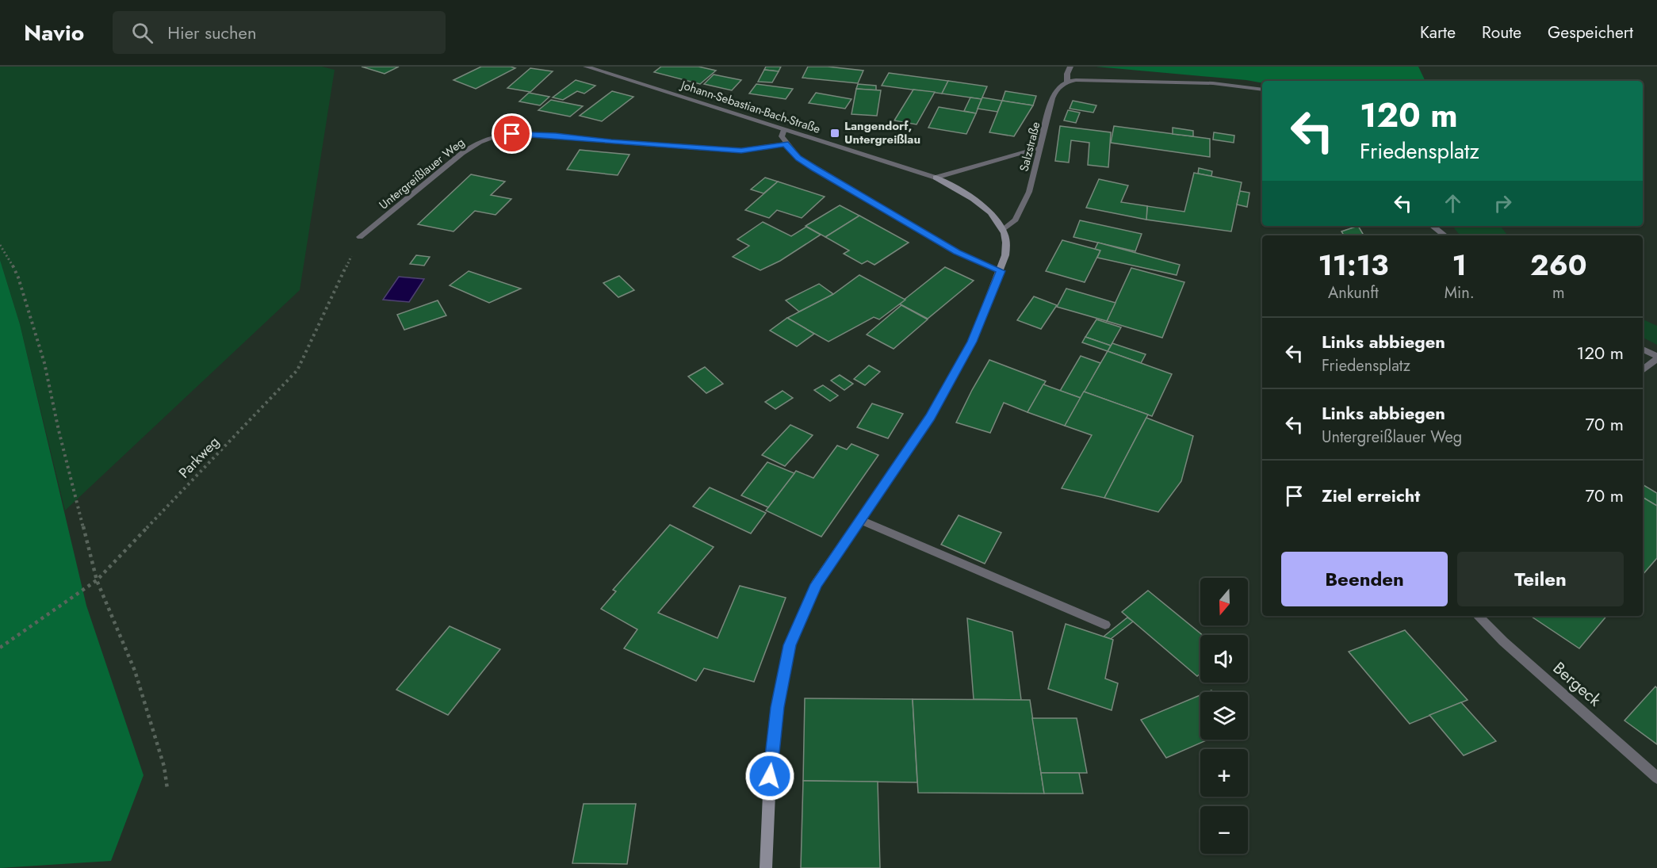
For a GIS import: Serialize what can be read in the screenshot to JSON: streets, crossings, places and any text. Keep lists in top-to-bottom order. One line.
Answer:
{"streets":{"street":["Johann-Sebastian-Bach-Straße","Salzstraße","Untergreißlauer Weg","Bergeck"],"path":["Parkweg"]},"crossings":[["Johann-Sebastian-Bach-Straße","Salzstraße"],["Untergreißlauer Weg","Parkweg"]],"places":{"transit":["Langendorf, Untergreißlau"]},"north":"bottom","page":{"header":"Navio","search":"Hier suchen","nav":["Karte","Route","Gespeichert"],"turn":["120 m","Friedensplatz"],"eta":["11:13","Ankunft","1","Min.","260","m"],"list":[{"name":"Links abbiegen","note":"Friedensplatz","value":"120 m"},{"name":"Links abbiegen","note":"Untergreißlauer Weg","value":"70 m"},{"name":"Ziel erreicht","value":"70 m"}],"buttons":["Beenden","Teilen"],"map_buttons":["+","−"]}}
